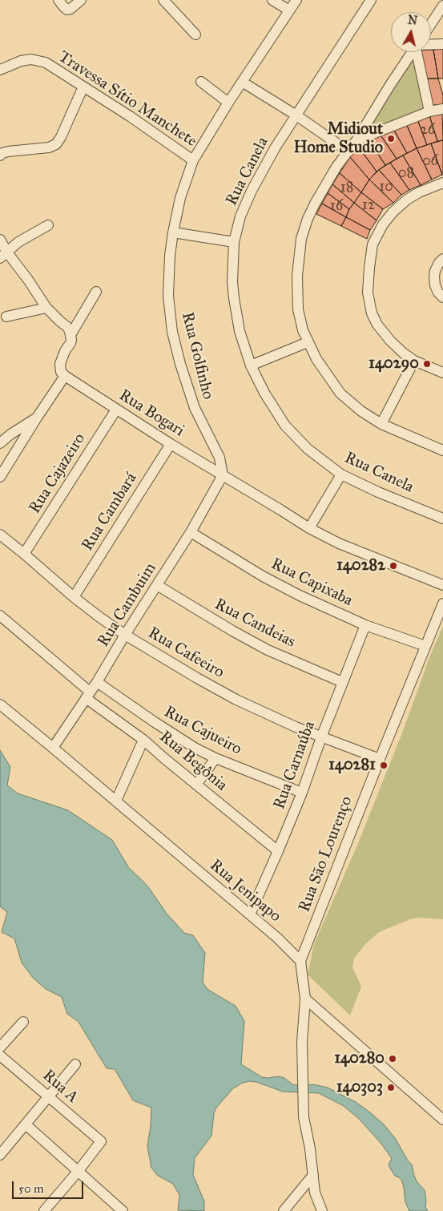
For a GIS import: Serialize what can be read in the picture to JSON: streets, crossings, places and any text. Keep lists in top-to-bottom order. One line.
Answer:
{"streets":{"street":["Travessa Sítio Manchete","Rua Canela","Rua Golfinho","Rua Bogari","Rua Cajazeiro","Rua Cambará","Rua Capixaba","Rua Cambuim","Rua Candeias","Rua Cafeeiro","Rua Cajueiro","Rua Begônia","Rua Carnaúba","Rua São Lourenço","Rua Jenipapo","Rua A"]},"crossings":[["Travessa Sítio Manchete","Rua Golfinho"],["Rua Golfinho","Rua Bogari"],["Rua Golfinho","Rua Cambuim"],["Rua Bogari","Rua Cajazeiro"],["Rua Bogari","Rua Cambará"],["Rua Bogari","Rua Cambuim"],["Rua Cajazeiro","Rua Cafeeiro"],["Rua Cambará","Rua Cafeeiro"],["Rua Capixaba","Rua Cambuim"],["Rua Capixaba","Rua Carnaúba"],["Rua Capixaba","Rua São Lourenço"],["Rua Cambuim","Rua Candeias"],["Rua Cambuim","Rua Cafeeiro"],["Rua Cambuim","Rua Cajueiro"],["Rua Cambuim","Rua Begônia"],["Rua Cambuim","Rua Jenipapo"],["Rua Candeias","Rua Carnaúba"],["Rua Cafeeiro","Rua Carnaúba"],["Rua Cafeeiro","Rua São Lourenço"],["Rua Cajueiro","Rua Carnaúba"],["Rua Begônia","Rua Carnaúba"],["Rua Carnaúba","Rua Jenipapo"],["Rua São Lourenço","Rua Jenipapo"]],"places":["Midiout Home Studio","140290","140282","140281","140280","140303"],"house_numbers":["26","06","08","10","18","12","16"],"scale_bar":"50 m","north":"top"}
